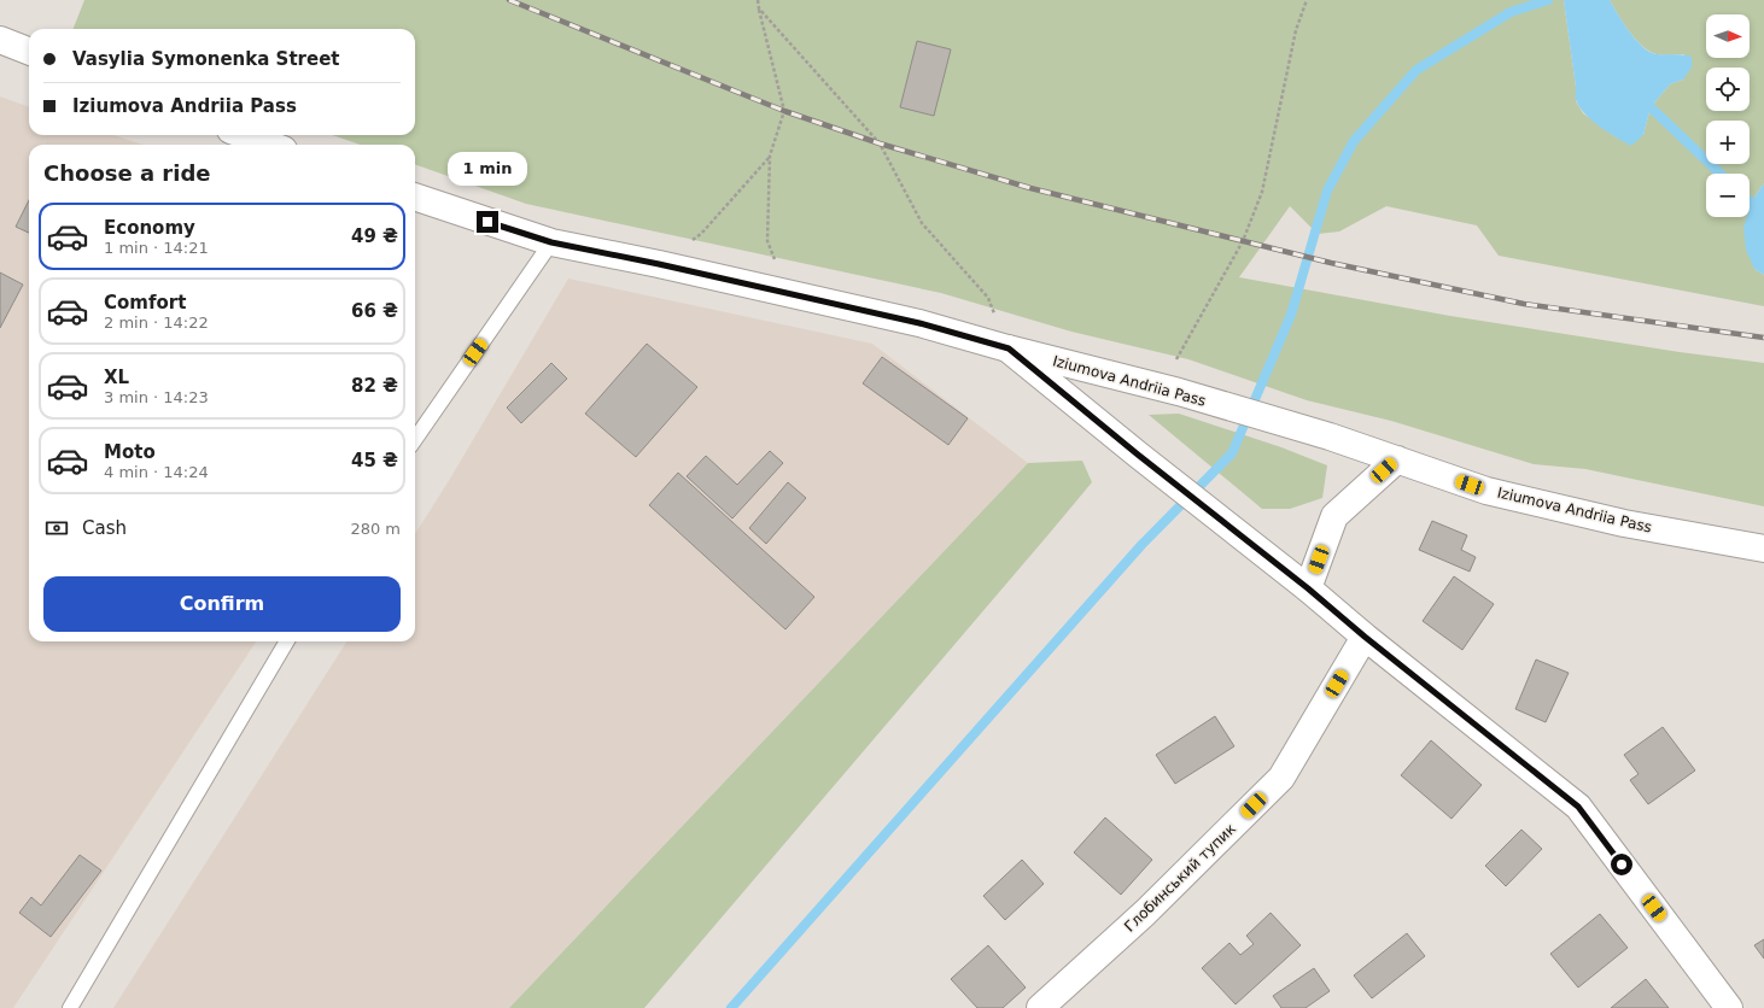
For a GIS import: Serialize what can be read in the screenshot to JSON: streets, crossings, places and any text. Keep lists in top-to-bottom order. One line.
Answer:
{"streets":{"street":["Iziumova Andriia Pass","Глобинський тупик"]},"north":"right","page":{"map_buttons":["+","−"],"banner":["Vasylia Symonenka Street","Iziumova Andriia Pass"],"heading":"Choose a ride","bubble":"1 min","list":[{"name":"Economy","note":"1 min · 14:21","value":"49 ₴"},{"name":"Comfort","note":"2 min · 14:22","value":"66 ₴"},{"name":"XL","note":"3 min · 14:23","value":"82 ₴"},{"name":"Moto","note":"4 min · 14:24","value":"45 ₴"}],"pay":["Cash","280 m"],"buttons":"Confirm"}}
